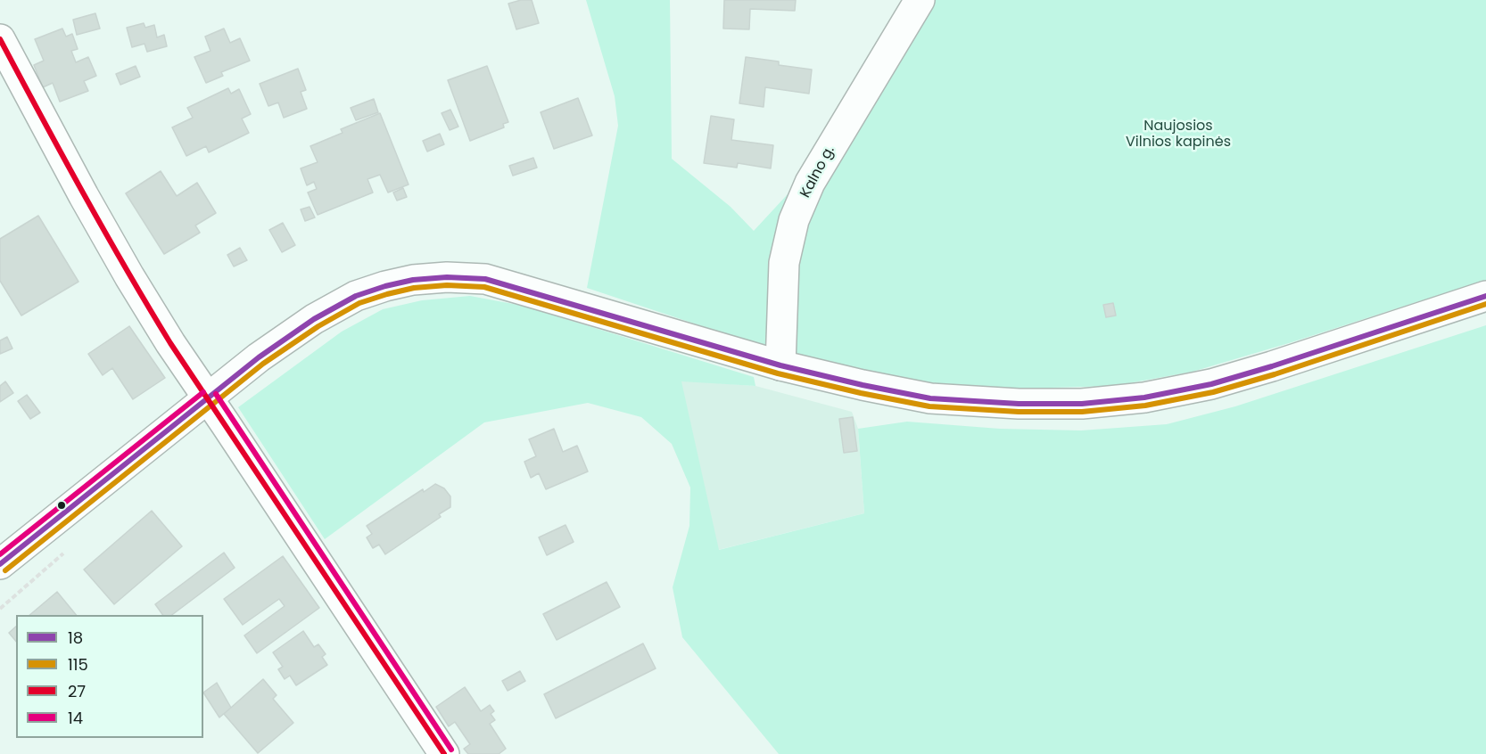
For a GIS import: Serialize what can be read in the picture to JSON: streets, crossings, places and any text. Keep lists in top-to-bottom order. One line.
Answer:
{"streets":{"main road":["Kalno g."]},"parks":["Naujosios Vilnios kapinės"],"lines":["transit line 27","transit line 18","transit line 115","transit line 14"],"legend":["18","115","27","14"]}
